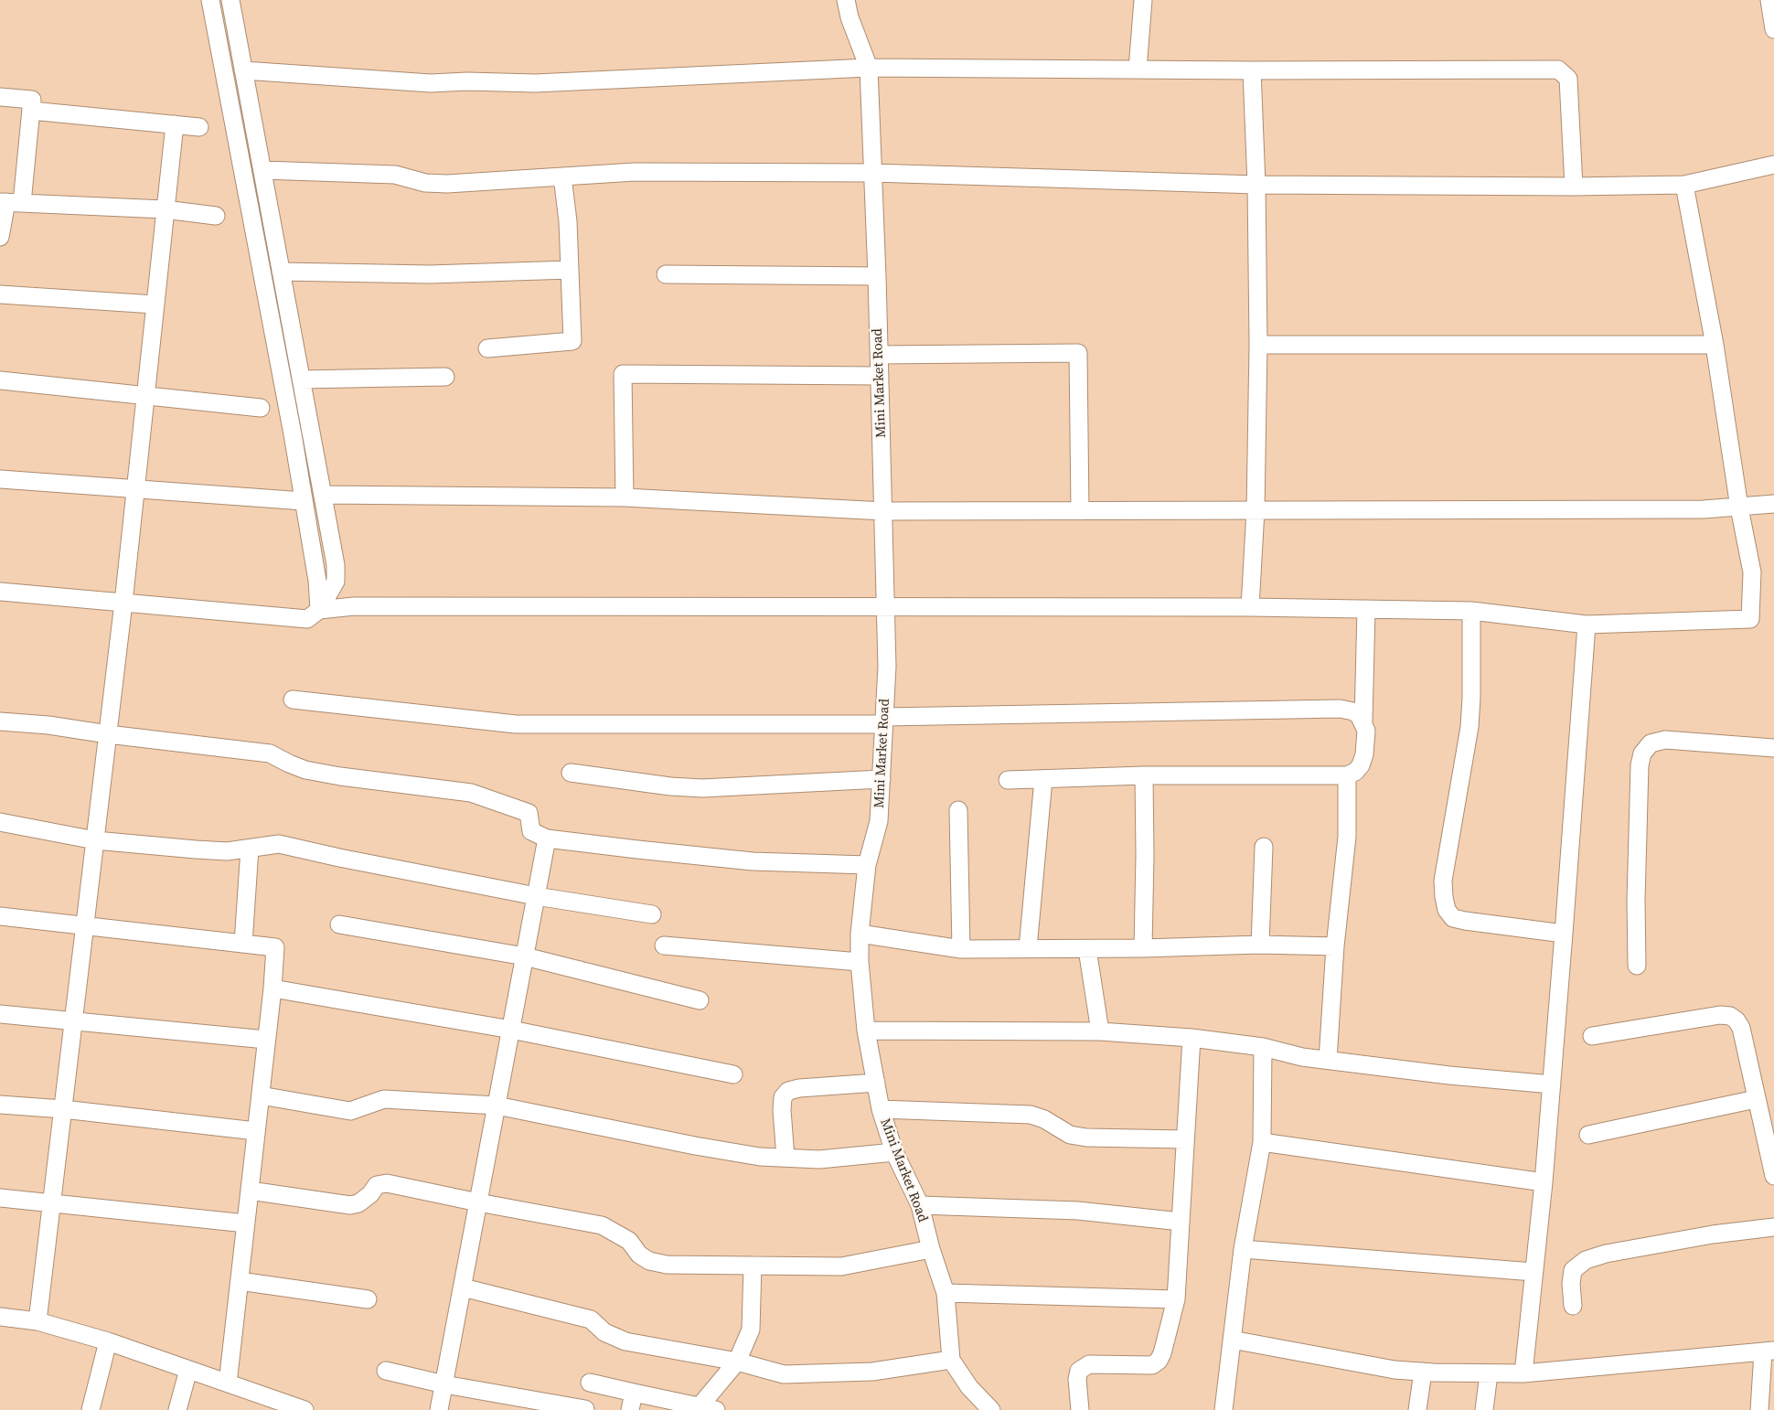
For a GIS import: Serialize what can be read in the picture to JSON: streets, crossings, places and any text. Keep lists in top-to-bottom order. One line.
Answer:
{"streets":{"street":["Mini Market Road"]}}
